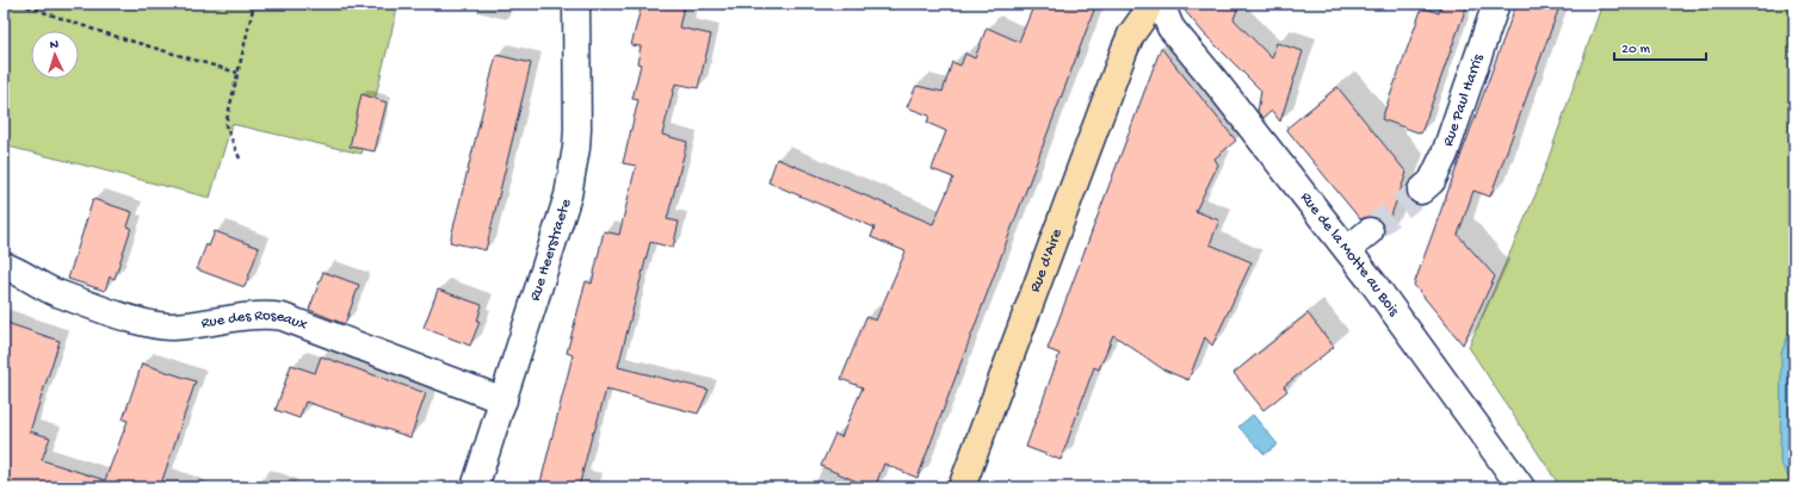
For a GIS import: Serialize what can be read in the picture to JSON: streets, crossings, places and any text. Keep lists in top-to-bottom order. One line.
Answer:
{"streets":{"main road":["Rue d'Aire"],"street":["Rue Paul Harris","Rue Heerstraete","Rue de la Motte au Bois","Rue des Roseaux"]},"crossings":[["Rue Heerstraete","Rue des Roseaux"],["Rue de la Motte au Bois","Rue d'Aire"]],"scale_bar":"20 m","north":"top"}
